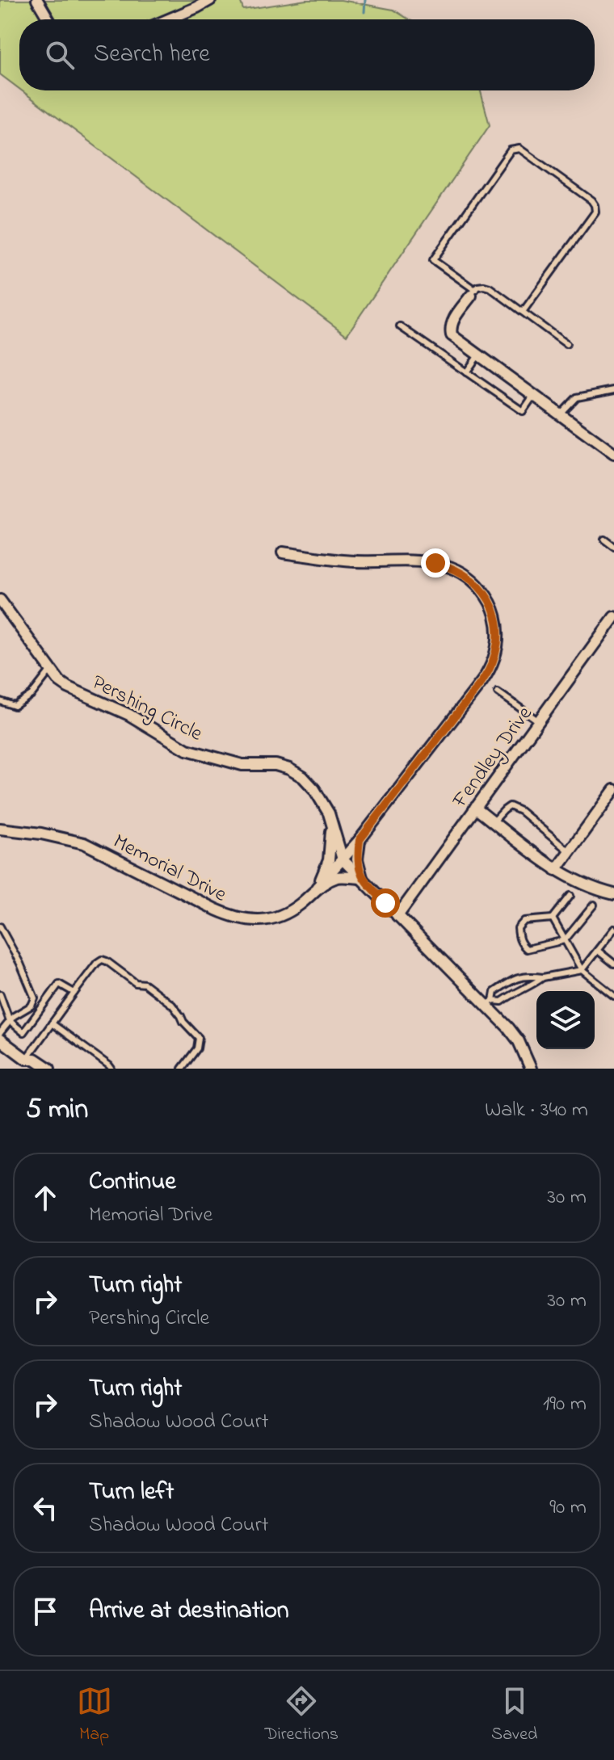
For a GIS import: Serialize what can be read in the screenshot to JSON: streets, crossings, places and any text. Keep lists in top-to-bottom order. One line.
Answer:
{"streets":{"street":["Pershing Circle","Fendley Drive","Memorial Drive"]},"crossings":[["Pershing Circle","Memorial Drive"]],"page":{"search":"Search here","heading":["5 min","Walk · 340 m"],"list":[["Continue","Memorial Drive","30 m"],["Turn right","Pershing Circle","30 m"],["Turn right","Shadow Wood Court","190 m"],["Turn left","Shadow Wood Court","90 m"],"Arrive at destination"],"nav":["Map","Directions","Saved"]}}
